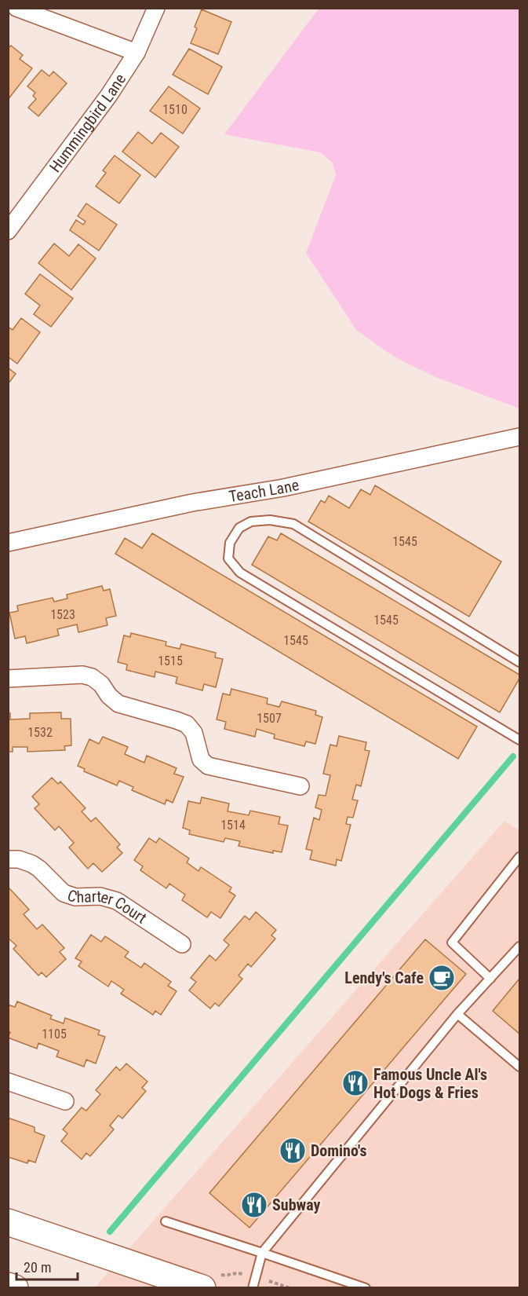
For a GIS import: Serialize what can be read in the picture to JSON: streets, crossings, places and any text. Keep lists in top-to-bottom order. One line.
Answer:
{"streets":{"street":["Hummingbird Lane","Teach Lane","Charter Court"]},"places":{"cafe":["Lendy's Cafe"],"restaurant":["Famous Uncle Al's Hot Dogs & Fries","Domino's","Subway"]},"house_numbers":["1510","1545","1523","1545","1545","1515","1507","1532","1514","1105"],"scale_bar":"20 m"}
